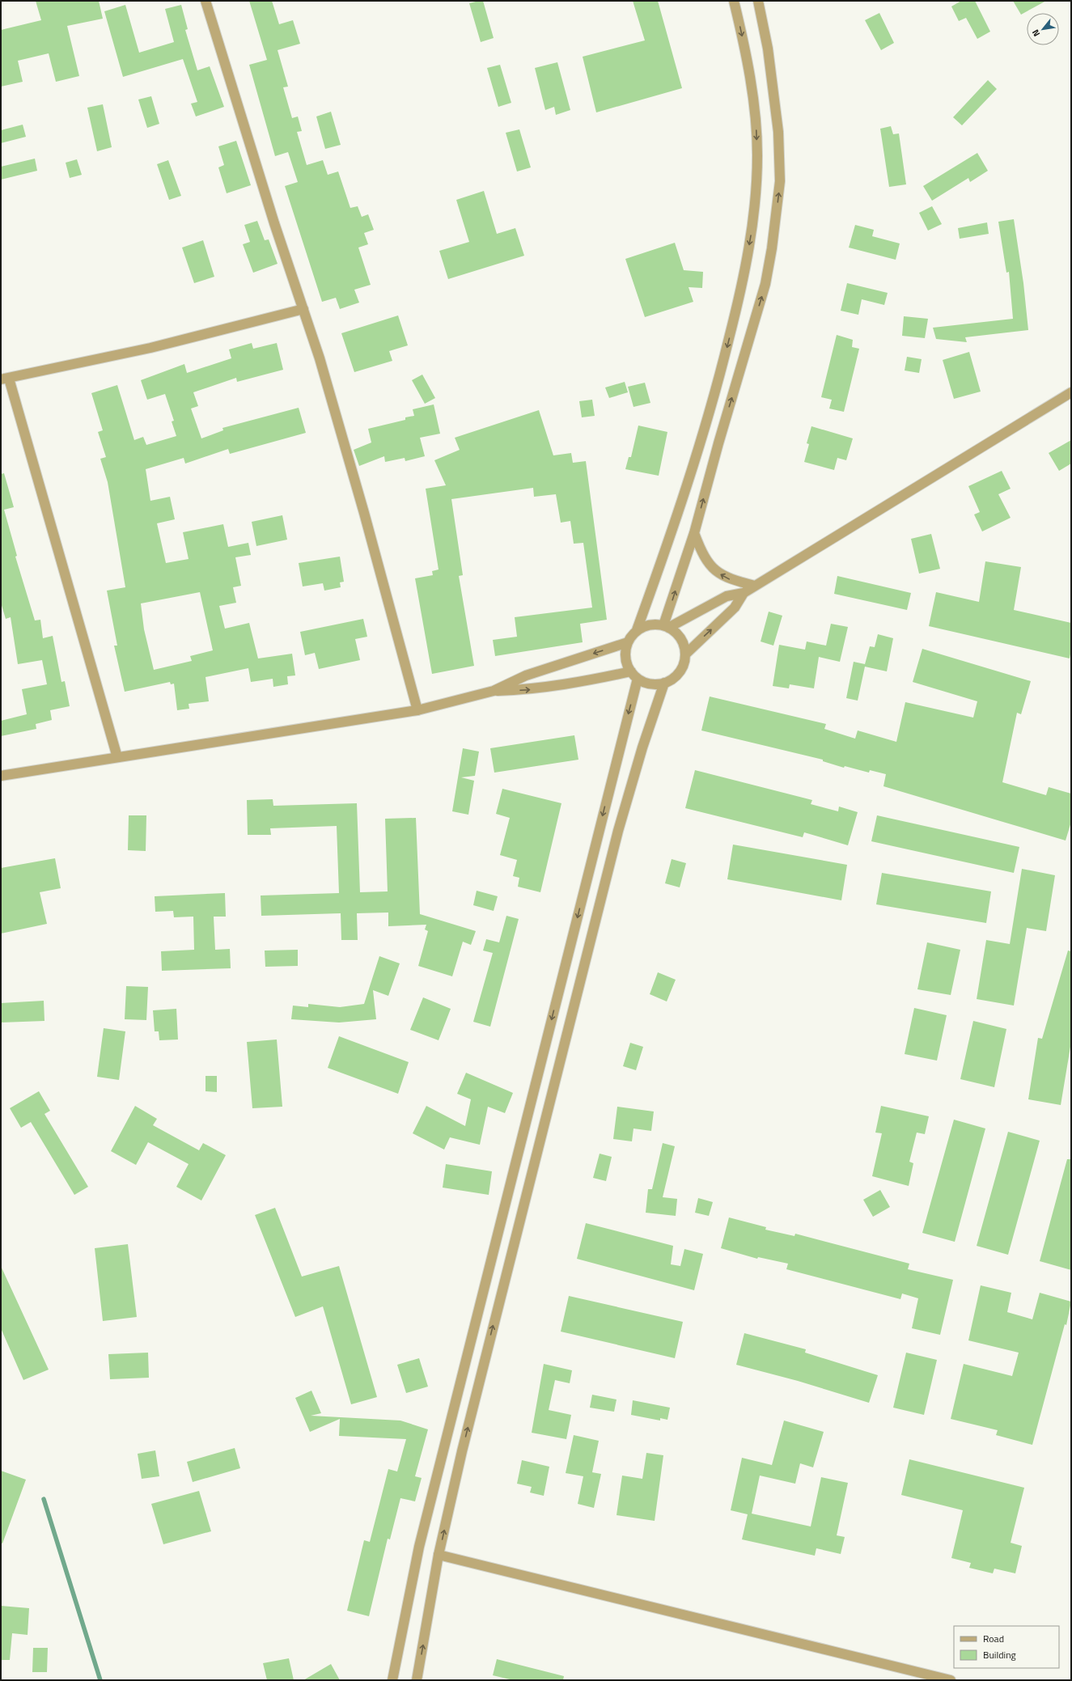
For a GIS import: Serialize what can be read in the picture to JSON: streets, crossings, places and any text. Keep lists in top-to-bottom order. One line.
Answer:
{"legend":["Road","Building"],"north":"bottom left"}
